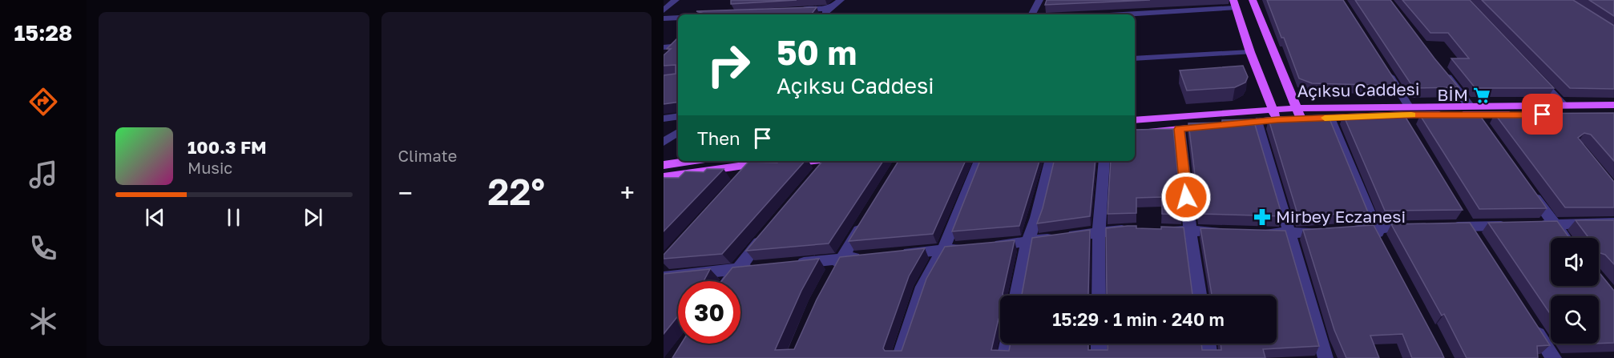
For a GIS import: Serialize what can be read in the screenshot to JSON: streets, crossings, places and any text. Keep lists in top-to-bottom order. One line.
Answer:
{"streets":{"main road":["Açıksu Caddesi"]},"places":{"supermarket":["BİM"],"pharmacy":["Mirbey Eczanesi"]},"page":{"tabs":"15:28","tile":"Climate","turn":["50 m","Açıksu Caddesi"],"then":"Then","song":["100.3 FM","Music"],"heat":["−","22°","+"],"limit":"30","trip":"15:29 · 1 min · 240 m"}}
